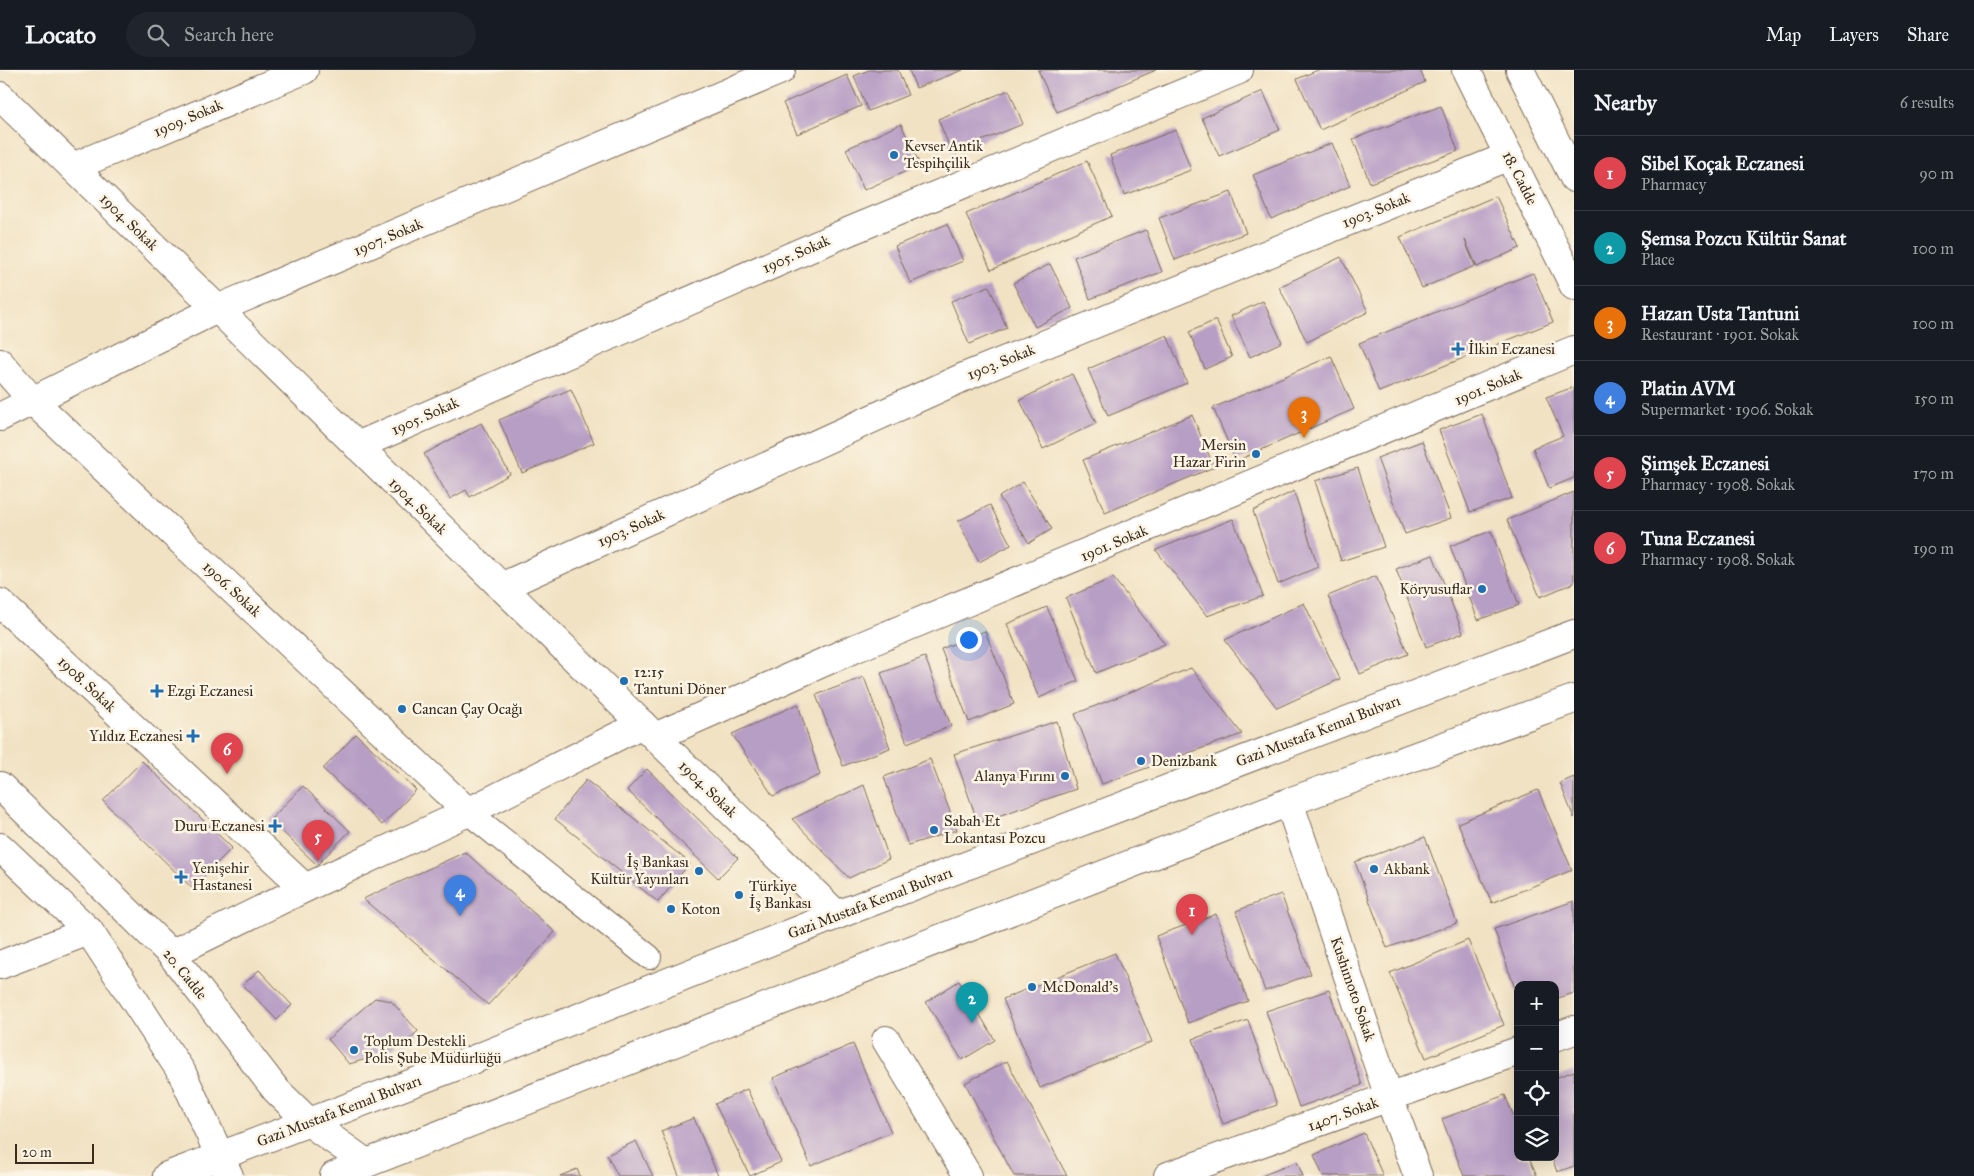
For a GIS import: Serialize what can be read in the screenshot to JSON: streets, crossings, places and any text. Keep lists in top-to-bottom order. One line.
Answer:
{"streets":{"main road":["1909. Sokak","18. Cadde","1903. Sokak","1904. Sokak","1907. Sokak","1905. Sokak","1901. Sokak","1906. Sokak","1908. Sokak","Gazi Mustafa Kemal Bulvarı","20. Cadde","Kushimoto Sokak","1407. Sokak"]},"crossings":[["1909. Sokak","1904. Sokak"],["18. Cadde","1903. Sokak"],["1903. Sokak","1904. Sokak"],["1904. Sokak","1907. Sokak"],["1904. Sokak","1905. Sokak"],["1904. Sokak","1901. Sokak"],["1904. Sokak","Gazi Mustafa Kemal Bulvarı"],["1907. Sokak","1906. Sokak"],["1901. Sokak","1906. Sokak"],["1901. Sokak","1908. Sokak"],["1901. Sokak","20. Cadde"],["Gazi Mustafa Kemal Bulvarı","20. Cadde"],["Kushimoto Sokak","1407. Sokak"]],"places":{"other":["Kevser Antik Tespihçilik","Mersin Hazar Firin","Köryusuflar","12:15 Tantuni Döner","Cancan Çay Ocağı","Denizbank","Alanya Fırını","Sabah Et Lokantası Pozcu","Akbank","İş Bankası Kültür Yayınları","Türkiye İş Bankası","Koton","McDonald's","Toplum Destekli Polis Şube Müdürlüğü"],"health":["İlkin Eczanesi","Ezgi Eczanesi","Yıldız Eczanesi","Duru Eczanesi","Yenişehir Hastanesi"]},"scale_bar":"20 m","page":{"header":"Locato","search":"Search here","nav":["Map","Layers","Share"],"heading":["Nearby","6 results"],"list":[{"mark":"1","name":"Sibel Koçak Eczanesi","note":"Pharmacy","value":"90 m"},{"mark":"2","name":"Şemsa Pozcu Kültür Sanat","note":"Place","value":"100 m"},{"mark":"3","name":"Hazan Usta Tantuni","note":"Restaurant · 1901. Sokak","value":"100 m"},{"mark":"4","name":"Platin AVM","note":"Supermarket · 1906. Sokak","value":"150 m"},{"mark":"5","name":"Şimşek Eczanesi","note":"Pharmacy · 1908. Sokak","value":"170 m"},{"mark":"6","name":"Tuna Eczanesi","note":"Pharmacy · 1908. Sokak","value":"190 m"}],"pins":["3","6","5","4","1","2"],"map_buttons":["+","−"],"scale":"20 m"}}
